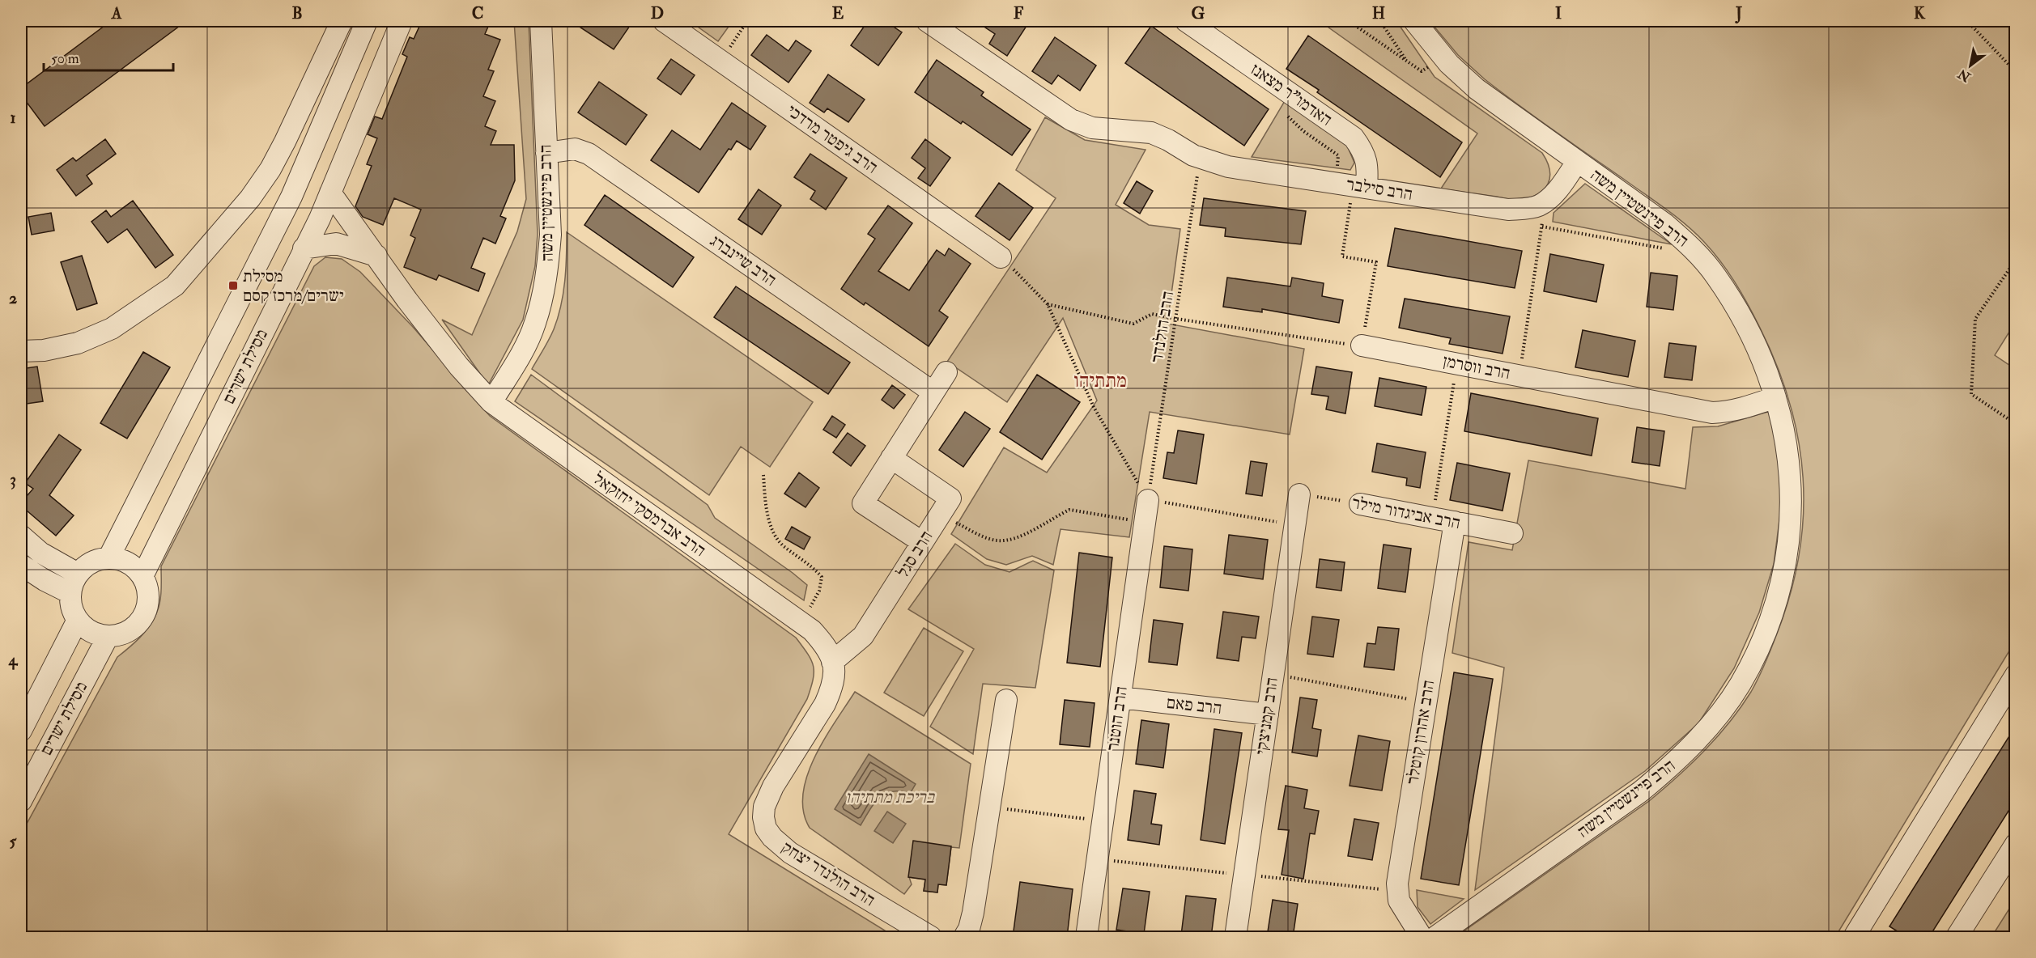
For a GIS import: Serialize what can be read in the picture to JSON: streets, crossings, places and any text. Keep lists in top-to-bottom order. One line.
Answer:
{"streets":{"street":["האדמו\"ר מצאנז","הרב גיפטר מרדכי","הרב סילבר","הרב פיינשטיין משה","הרב שיינברג","מסילת ישרים","הרב ווסרמן","הרב אביגדור מילר","הרב אברמסקי יחזקאל","הרב סגל","הרב פאם","הרב קמניצקי","הרב הוטנר","הרב אהרון קוטלר","הרב הולנדר יצחק"],"path":["הרב הולנדר"]},"crossings":[["האדמו\"ר מצאנז","הרב סילבר"],["הרב סילבר","הרב הולנדר"],["הרב פיינשטיין משה","הרב שיינברג"],["הרב פיינשטיין משה","הרב ווסרמן"],["הרב פיינשטיין משה","הרב אברמסקי יחזקאל"],["הרב הולנדר","הרב הוטנר"],["מסילת ישרים","הרב אברמסקי יחזקאל"],["הרב אביגדור מילר","הרב קמניצקי"],["הרב אביגדור מילר","הרב אהרון קוטלר"],["הרב אברמסקי יחזקאל","הרב סגל"],["הרב אברמסקי יחזקאל","הרב הולנדר יצחק"],["הרב פאם","הרב קמניצקי"],["הרב פאם","הרב הוטנר"]],"districts":["מתתיהו"],"parks":["בריכת מתתיהו"],"places":{"transit":["מסילת ישרים/מרכז קסם"]},"scale_bar":"50 m","north":"bottom left","grid":{"columns":["A","B","C","D","E","F","G","H","I","J","K"],"rows":["1","2","3","4","5"]}}
